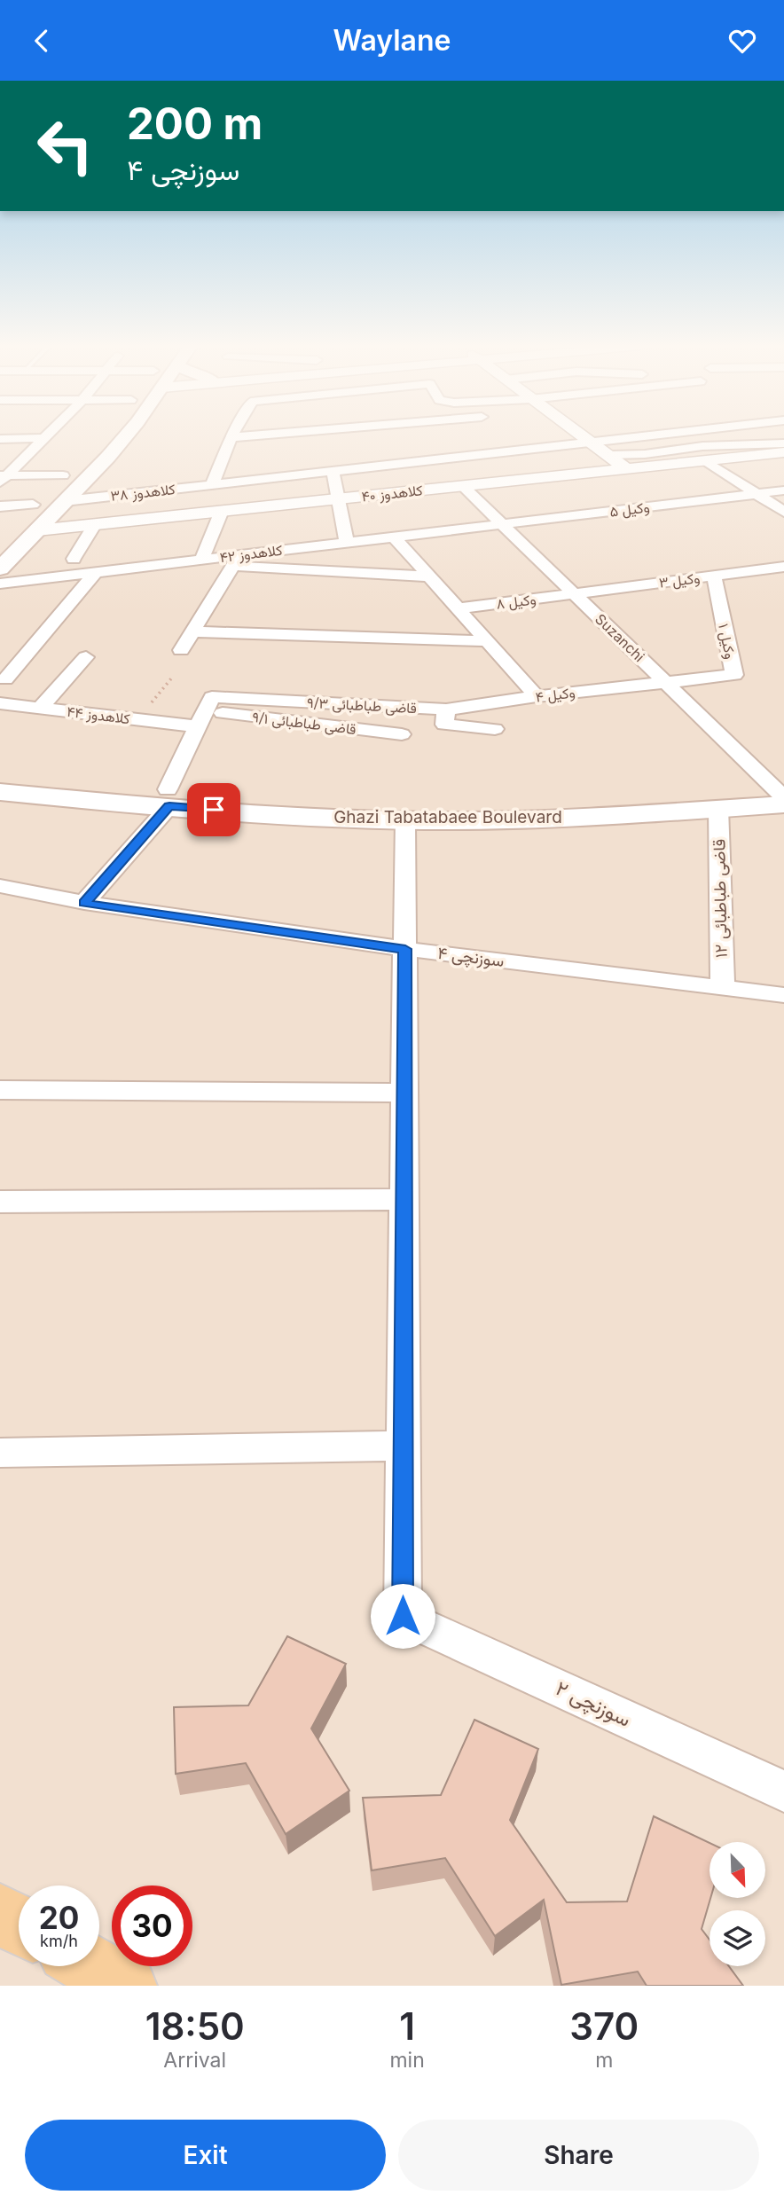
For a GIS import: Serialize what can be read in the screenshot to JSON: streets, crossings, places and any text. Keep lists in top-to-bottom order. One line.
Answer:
{"streets":{"main road":["Ghazi Tabatabaee Boulevard"],"street":["کلاهدوز ۳۸","کلاهدوز ۴۰","وکيل ۵","کلاهدوز ۴۲","وکيل ۳","وکيل ۸","Suzanchi","وکيل ۱","وکيل ۴","قاضی طباطبائی ۹/۳","کلاهدوز ۴۴","قاضی طباطبائی ۹/۱","قاضی طباطبائی ۱۲","سوزنچی ۴","سوزنچی ۲"]},"crossings":[["کلاهدوز ۴۰","Suzanchi"],["وکيل ۵","کلاهدوز ۴۲"],["وکيل ۵","Suzanchi"],["کلاهدوز ۴۲","Suzanchi"],["وکيل ۳","وکيل ۸"],["وکيل ۳","Suzanchi"],["وکيل ۳","وکيل ۱"],["وکيل ۸","Suzanchi"],["Suzanchi","وکيل ۱"],["Suzanchi","وکيل ۴"],["Suzanchi","Ghazi Tabatabaee Boulevard"],["وکيل ۱","وکيل ۴"],["وکيل ۴","قاضی طباطبائی ۹/۳"],["قاضی طباطبائی ۹/۳","کلاهدوز ۴۴"],["قاضی طباطبائی ۹/۳","قاضی طباطبائی ۹/۱"],["کلاهدوز ۴۴","قاضی طباطبائی ۹/۱"],["Ghazi Tabatabaee Boulevard","قاضی طباطبائی ۱۲"],["قاضی طباطبائی ۱۲","سوزنچی ۴"]],"north":"bottom right","page":{"header":"Waylane","turn":["200 m","سوزنچی ۴"],"speed":"20 km/h","limit":"30","eta":["18:50","Arrival","1","min","370","m"],"buttons":["Exit","Share"]}}
